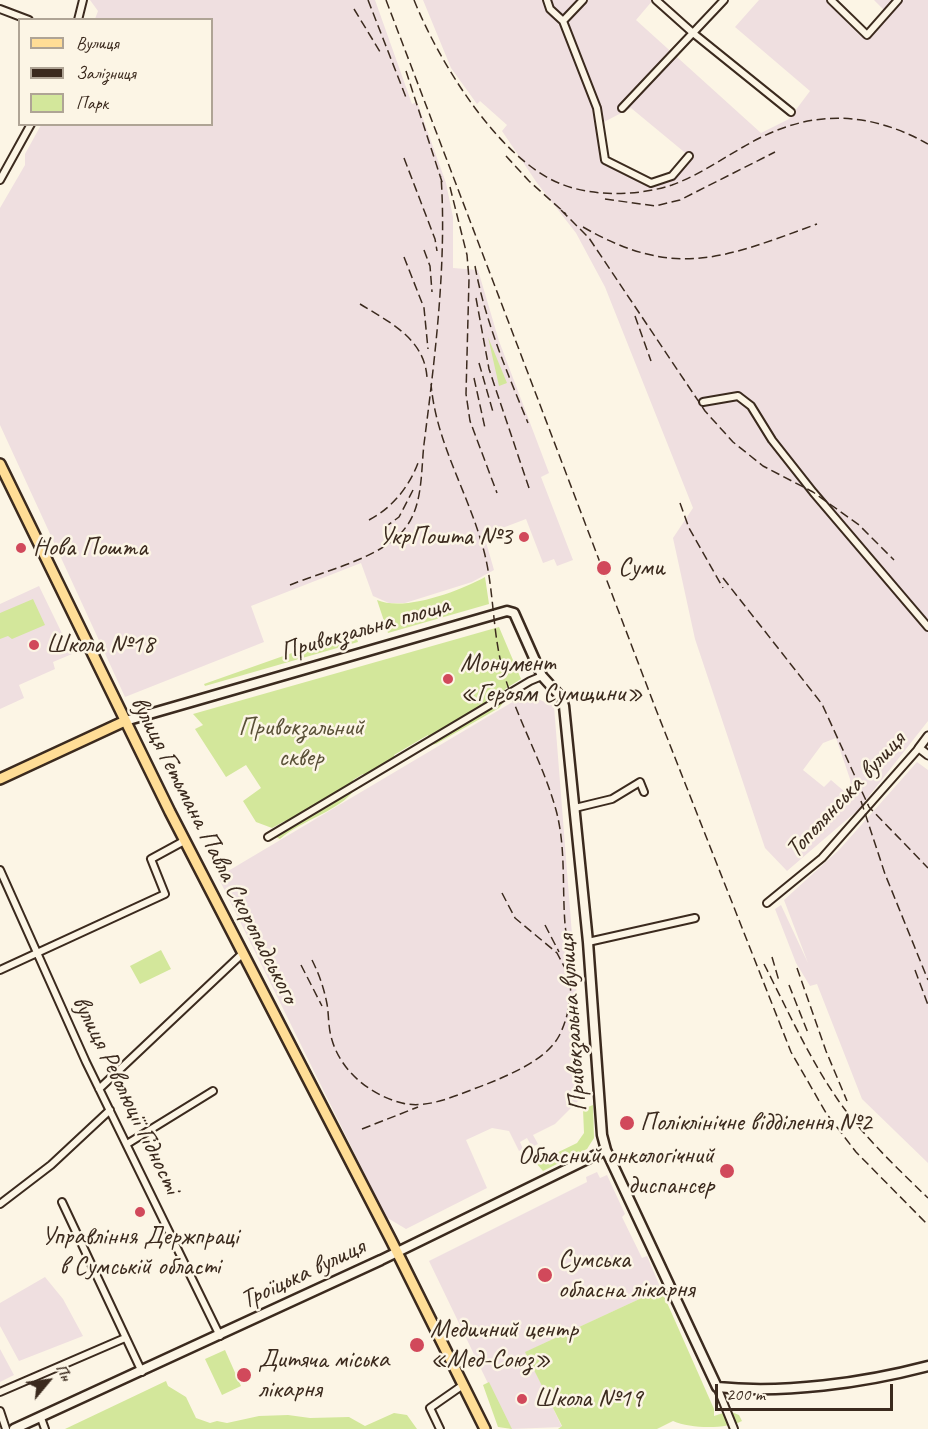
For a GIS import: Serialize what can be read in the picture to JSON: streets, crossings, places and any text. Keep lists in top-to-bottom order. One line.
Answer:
{"streets":{"main road":["Привокзальна площа","вулиця Гетьмана Павла Скоропадського","Привокзальна вулиця","Троїцька вулиця"],"street":["Тополянська вулиця","вулиця Революції Гідності"]},"crossings":[["Привокзальна площа","вулиця Гетьмана Павла Скоропадського"],["Привокзальна площа","Привокзальна вулиця"],["вулиця Гетьмана Павла Скоропадського","Троїцька вулиця"],["Привокзальна вулиця","Троїцька вулиця"],["вулиця Революції Гідності","Троїцька вулиця"]],"parks":["Привокзальний сквер"],"places":["УкрПошта №3","Нова Пошта","Суми","Школа №18","Монумент «Героям Сумщини»","Поліклінічне відділення №2","Обласний онкологічний диспансер","Управління Держпраці в Сумській області","Сумська обласна лікарня","Медичний центр «Мед-Союз»","Дитяча міська лікарня","Школа №19"],"legend":["Вулиця","Залізниця","Парк"],"scale_bar":"200 m","north":"top right"}
